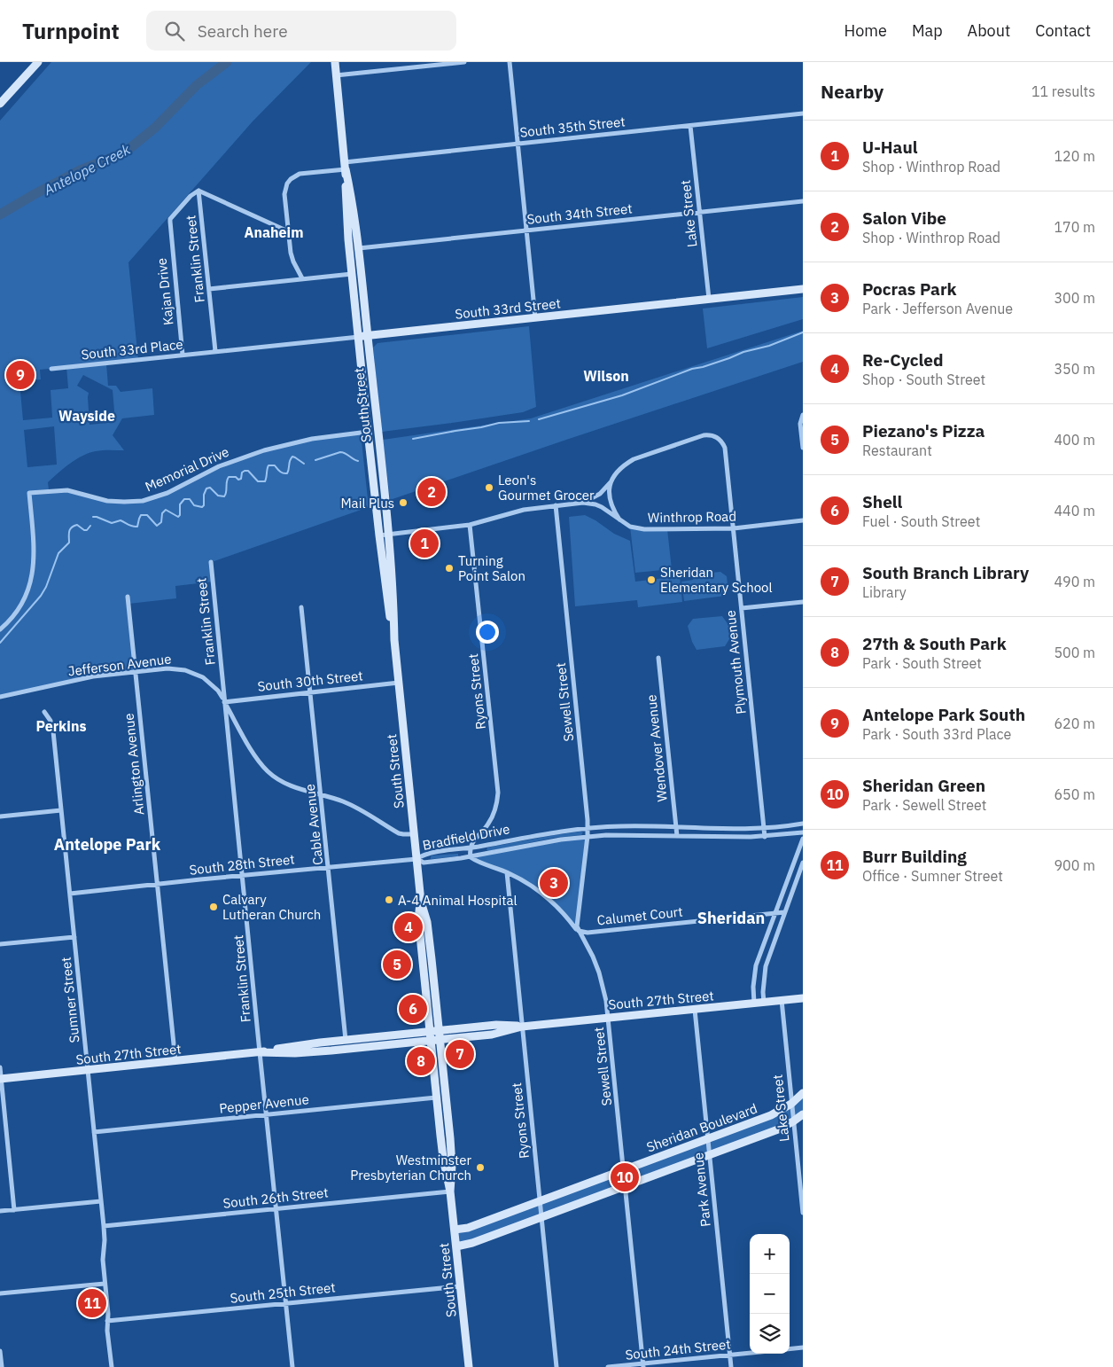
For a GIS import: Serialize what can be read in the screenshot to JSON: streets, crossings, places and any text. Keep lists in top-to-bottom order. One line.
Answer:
{"streets":{"main road":["South 33rd Street","South Street","South 27th Street","Sheridan Boulevard"],"street":["South 35th Street","South 34th Street","Lake Street","Franklin Street","Kajan Drive","South 33rd Place","Memorial Drive","Winthrop Road","Plymouth Avenue","Jefferson Avenue","South 30th Street","Ryons Street","Sewell Street","Wendover Avenue","Arlington Avenue","Cable Avenue","Bradfield Drive","South 28th Street","Calumet Court","Sumner Street","Pepper Avenue","Park Avenue","South 26th Street","South 25th Street","South 24th Street"]},"crossings":[["South 35th Street","Lake Street"],["South 35th Street","South Street"],["South 34th Street","Lake Street"],["South 34th Street","South Street"],["Lake Street","South 33rd Street"],["Lake Street","South 27th Street"],["Lake Street","Sheridan Boulevard"],["Franklin Street","Kajan Drive"],["Franklin Street","South 33rd Street"],["Franklin Street","South 33rd Place"],["Franklin Street","Jefferson Avenue"],["Franklin Street","South 30th Street"],["Franklin Street","South 28th Street"],["Franklin Street","South 27th Street"],["Franklin Street","Pepper Avenue"],["Franklin Street","South 26th Street"],["Franklin Street","South 25th Street"],["Kajan Drive","South 33rd Place"],["South 33rd Street","South 33rd Place"],["South 33rd Street","South Street"],["South Street","Memorial Drive"],["South Street","Winthrop Road"],["South Street","Jefferson Avenue"],["South Street","South 30th Street"],["South Street","Bradfield Drive"],["South Street","South 28th Street"],["South Street","South 27th Street"],["South Street","Pepper Avenue"],["South Street","Sheridan Boulevard"],["South Street","South 26th Street"],["South Street","South 25th Street"],["Winthrop Road","Plymouth Avenue"],["Winthrop Road","Ryons Street"],["Winthrop Road","Sewell Street"],["Plymouth Avenue","Bradfield Drive"],["Jefferson Avenue","South 30th Street"],["Jefferson Avenue","Arlington Avenue"],["Jefferson Avenue","Cable Avenue"],["South 30th Street","Cable Avenue"],["Ryons Street","Bradfield Drive"],["Ryons Street","South 27th Street"],["Ryons Street","Sheridan Boulevard"],["Sewell Street","Bradfield Drive"],["Sewell Street","Calumet Court"],["Sewell Street","South 27th Street"],["Sewell Street","Sheridan Boulevard"],["Sewell Street","South 24th Street"],["Wendover Avenue","Bradfield Drive"],["Arlington Avenue","South 28th Street"],["Arlington Avenue","South 27th Street"],["Cable Avenue","South 28th Street"],["Cable Avenue","South 27th Street"],["Bradfield Drive","South 28th Street"],["South 28th Street","Sumner Street"],["Sumner Street","South 27th Street"],["Sumner Street","Pepper Avenue"],["Sumner Street","South 26th Street"],["Sumner Street","South 25th Street"],["South 27th Street","Park Avenue"],["Sheridan Boulevard","Park Avenue"],["Park Avenue","South 24th Street"]],"districts":["Anaheim","Wilson","Wayside","Perkins","Antelope Park","Sheridan"],"water":["Antelope Creek"],"places":["Leon's Gourmet Grocer","Mail Plus","Turning Point Salon","Sheridan Elementary School","A-4 Animal Hospital","Calvary Lutheran Church","Westminster Presbyterian Church"],"page":{"header":"Turnpoint","search":"Search here","nav":["Home","Map","About","Contact"],"heading":["Nearby","11 results"],"list":[{"mark":"1","name":"U-Haul","note":"Shop · Winthrop Road","value":"120 m"},{"mark":"2","name":"Salon Vibe","note":"Shop · Winthrop Road","value":"170 m"},{"mark":"3","name":"Pocras Park","note":"Park · Jefferson Avenue","value":"300 m"},{"mark":"4","name":"Re-Cycled","note":"Shop · South Street","value":"350 m"},{"mark":"5","name":"Piezano's Pizza","note":"Restaurant","value":"400 m"},{"mark":"6","name":"Shell","note":"Fuel · South Street","value":"440 m"},{"mark":"7","name":"South Branch Library","note":"Library","value":"490 m"},{"mark":"8","name":"27th & South Park","note":"Park · South Street","value":"500 m"},{"mark":"9","name":"Antelope Park South","note":"Park · South 33rd Place","value":"620 m"},{"mark":"10","name":"Sheridan Green","note":"Park · Sewell Street","value":"650 m"},{"mark":"11","name":"Burr Building","note":"Office · Sumner Street","value":"900 m"}],"pins":["9","2","1","3","4","5","6","7","8","10","11"],"map_buttons":["+","−"]}}
